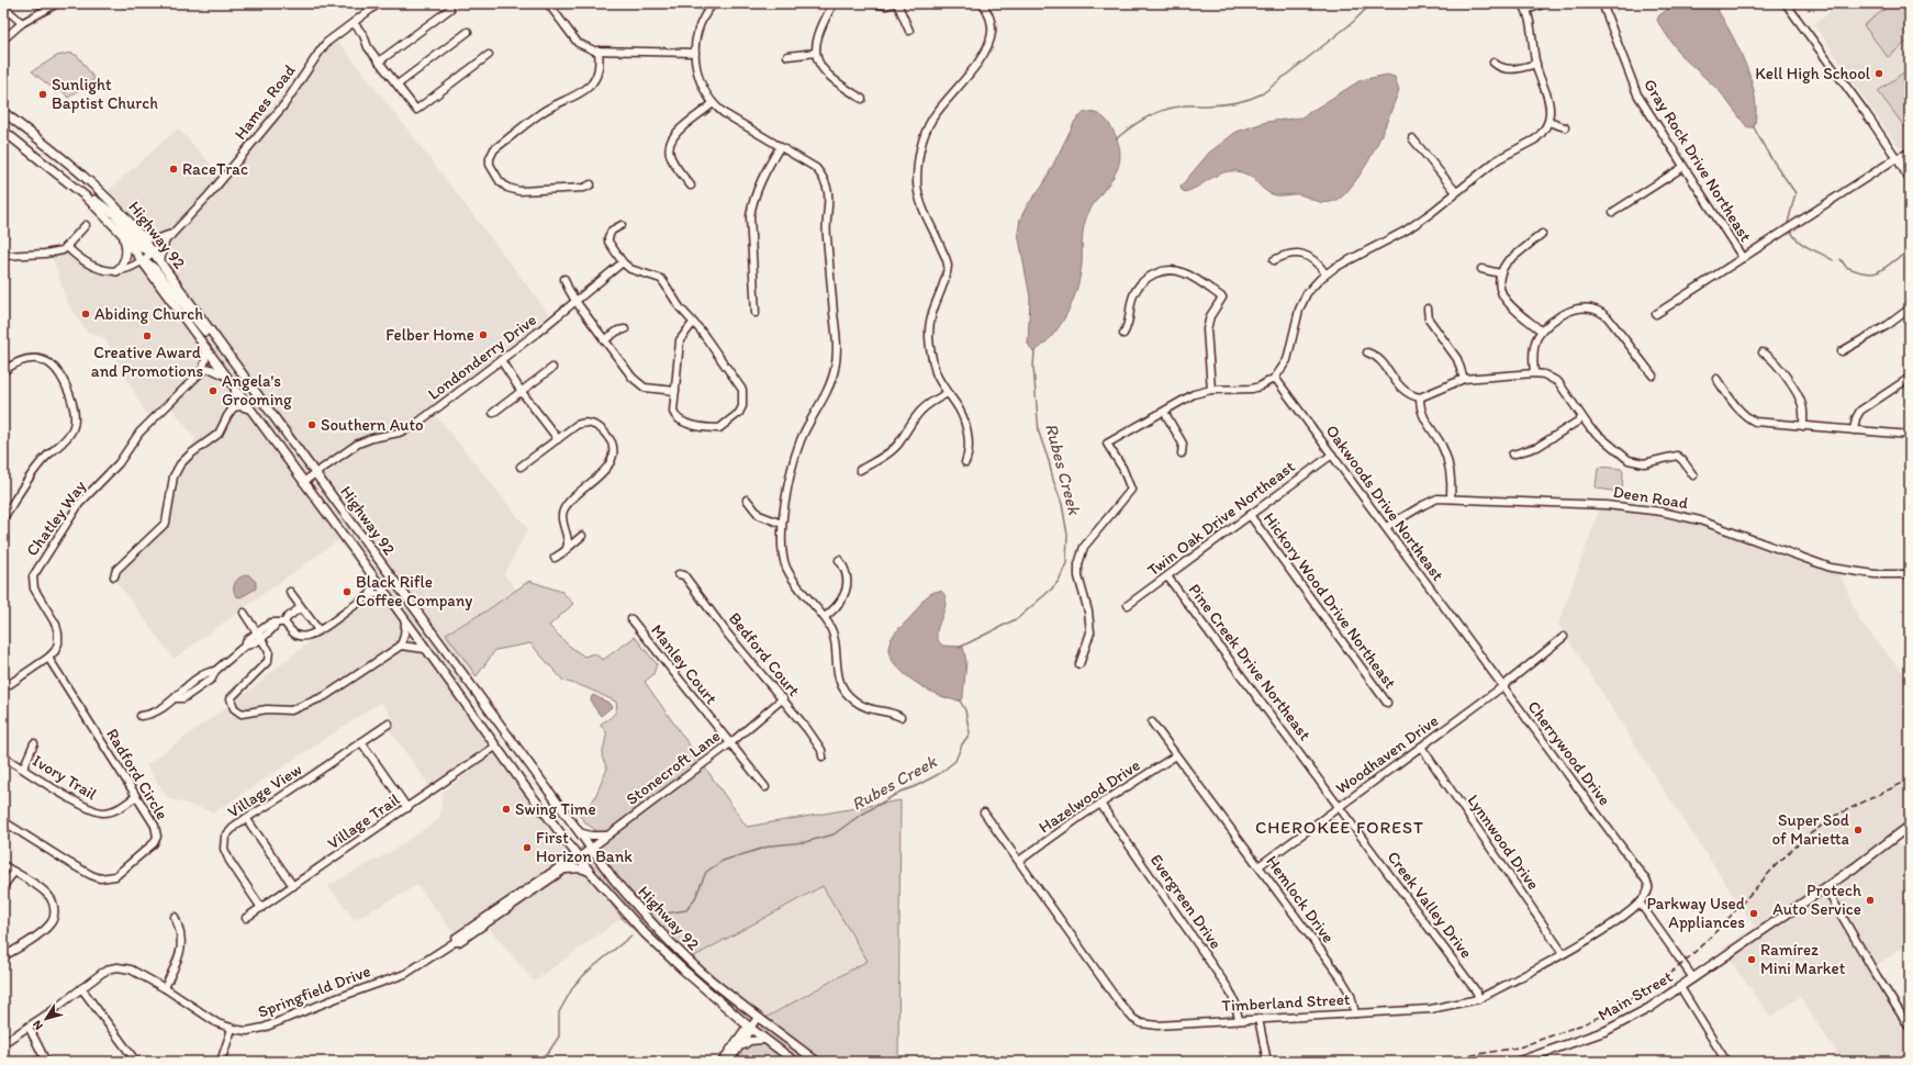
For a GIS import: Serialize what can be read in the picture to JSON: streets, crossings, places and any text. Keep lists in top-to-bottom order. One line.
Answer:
{"streets":{"main road":["Highway 92","Main Street"],"street":["Hames Road","Gray Rock Drive Northeast","Londonderry Drive","Deen Road","Oakwoods Drive Northeast","Chatley Way","Twin Oak Drive Northeast","Hickory Wood Drive Northeast","Bedford Court","Pine Creek Drive Northeast","Manley Court","Cherrywood Drive","Woodhaven Drive","Stonecroft Lane","Radford Circle","Ivory Trail","Village View","Hazelwood Drive","Village Trail","Lynnwood Drive","Hemlock Drive","Evergreen Drive","Creek Valley Drive","Springfield Drive","Timberland Street"]},"crossings":[["Hames Road","Highway 92"],["Highway 92","Londonderry Drive"],["Highway 92","Stonecroft Lane"],["Highway 92","Village Trail"],["Highway 92","Springfield Drive"],["Deen Road","Oakwoods Drive Northeast"],["Oakwoods Drive Northeast","Twin Oak Drive Northeast"],["Oakwoods Drive Northeast","Cherrywood Drive"],["Chatley Way","Radford Circle"],["Twin Oak Drive Northeast","Hickory Wood Drive Northeast"],["Twin Oak Drive Northeast","Pine Creek Drive Northeast"],["Bedford Court","Stonecroft Lane"],["Pine Creek Drive Northeast","Creek Valley Drive"],["Manley Court","Stonecroft Lane"],["Cherrywood Drive","Woodhaven Drive"],["Cherrywood Drive","Timberland Street"],["Woodhaven Drive","Lynnwood Drive"],["Woodhaven Drive","Hemlock Drive"],["Woodhaven Drive","Creek Valley Drive"],["Stonecroft Lane","Springfield Drive"],["Radford Circle","Ivory Trail"],["Village View","Village Trail"],["Hazelwood Drive","Hemlock Drive"],["Hazelwood Drive","Evergreen Drive"],["Hazelwood Drive","Timberland Street"],["Lynnwood Drive","Timberland Street"],["Hemlock Drive","Timberland Street"],["Evergreen Drive","Timberland Street"],["Creek Valley Drive","Timberland Street"]],"districts":["CHEROKEE FOREST"],"water":["Rubes Creek"],"places":["Kell High School","Sunlight Baptist Church","RaceTrac","Abiding Church","Felber Home","Creative Award and Promotions","Angela's Grooming","Southern Auto","Black Rifle Coffee Company","Swing Time","Super Sod of Marietta","First Horizon Bank","Protech Auto Service","Parkway Used Appliances","Ramírez Mini Market"],"north":"bottom left"}
